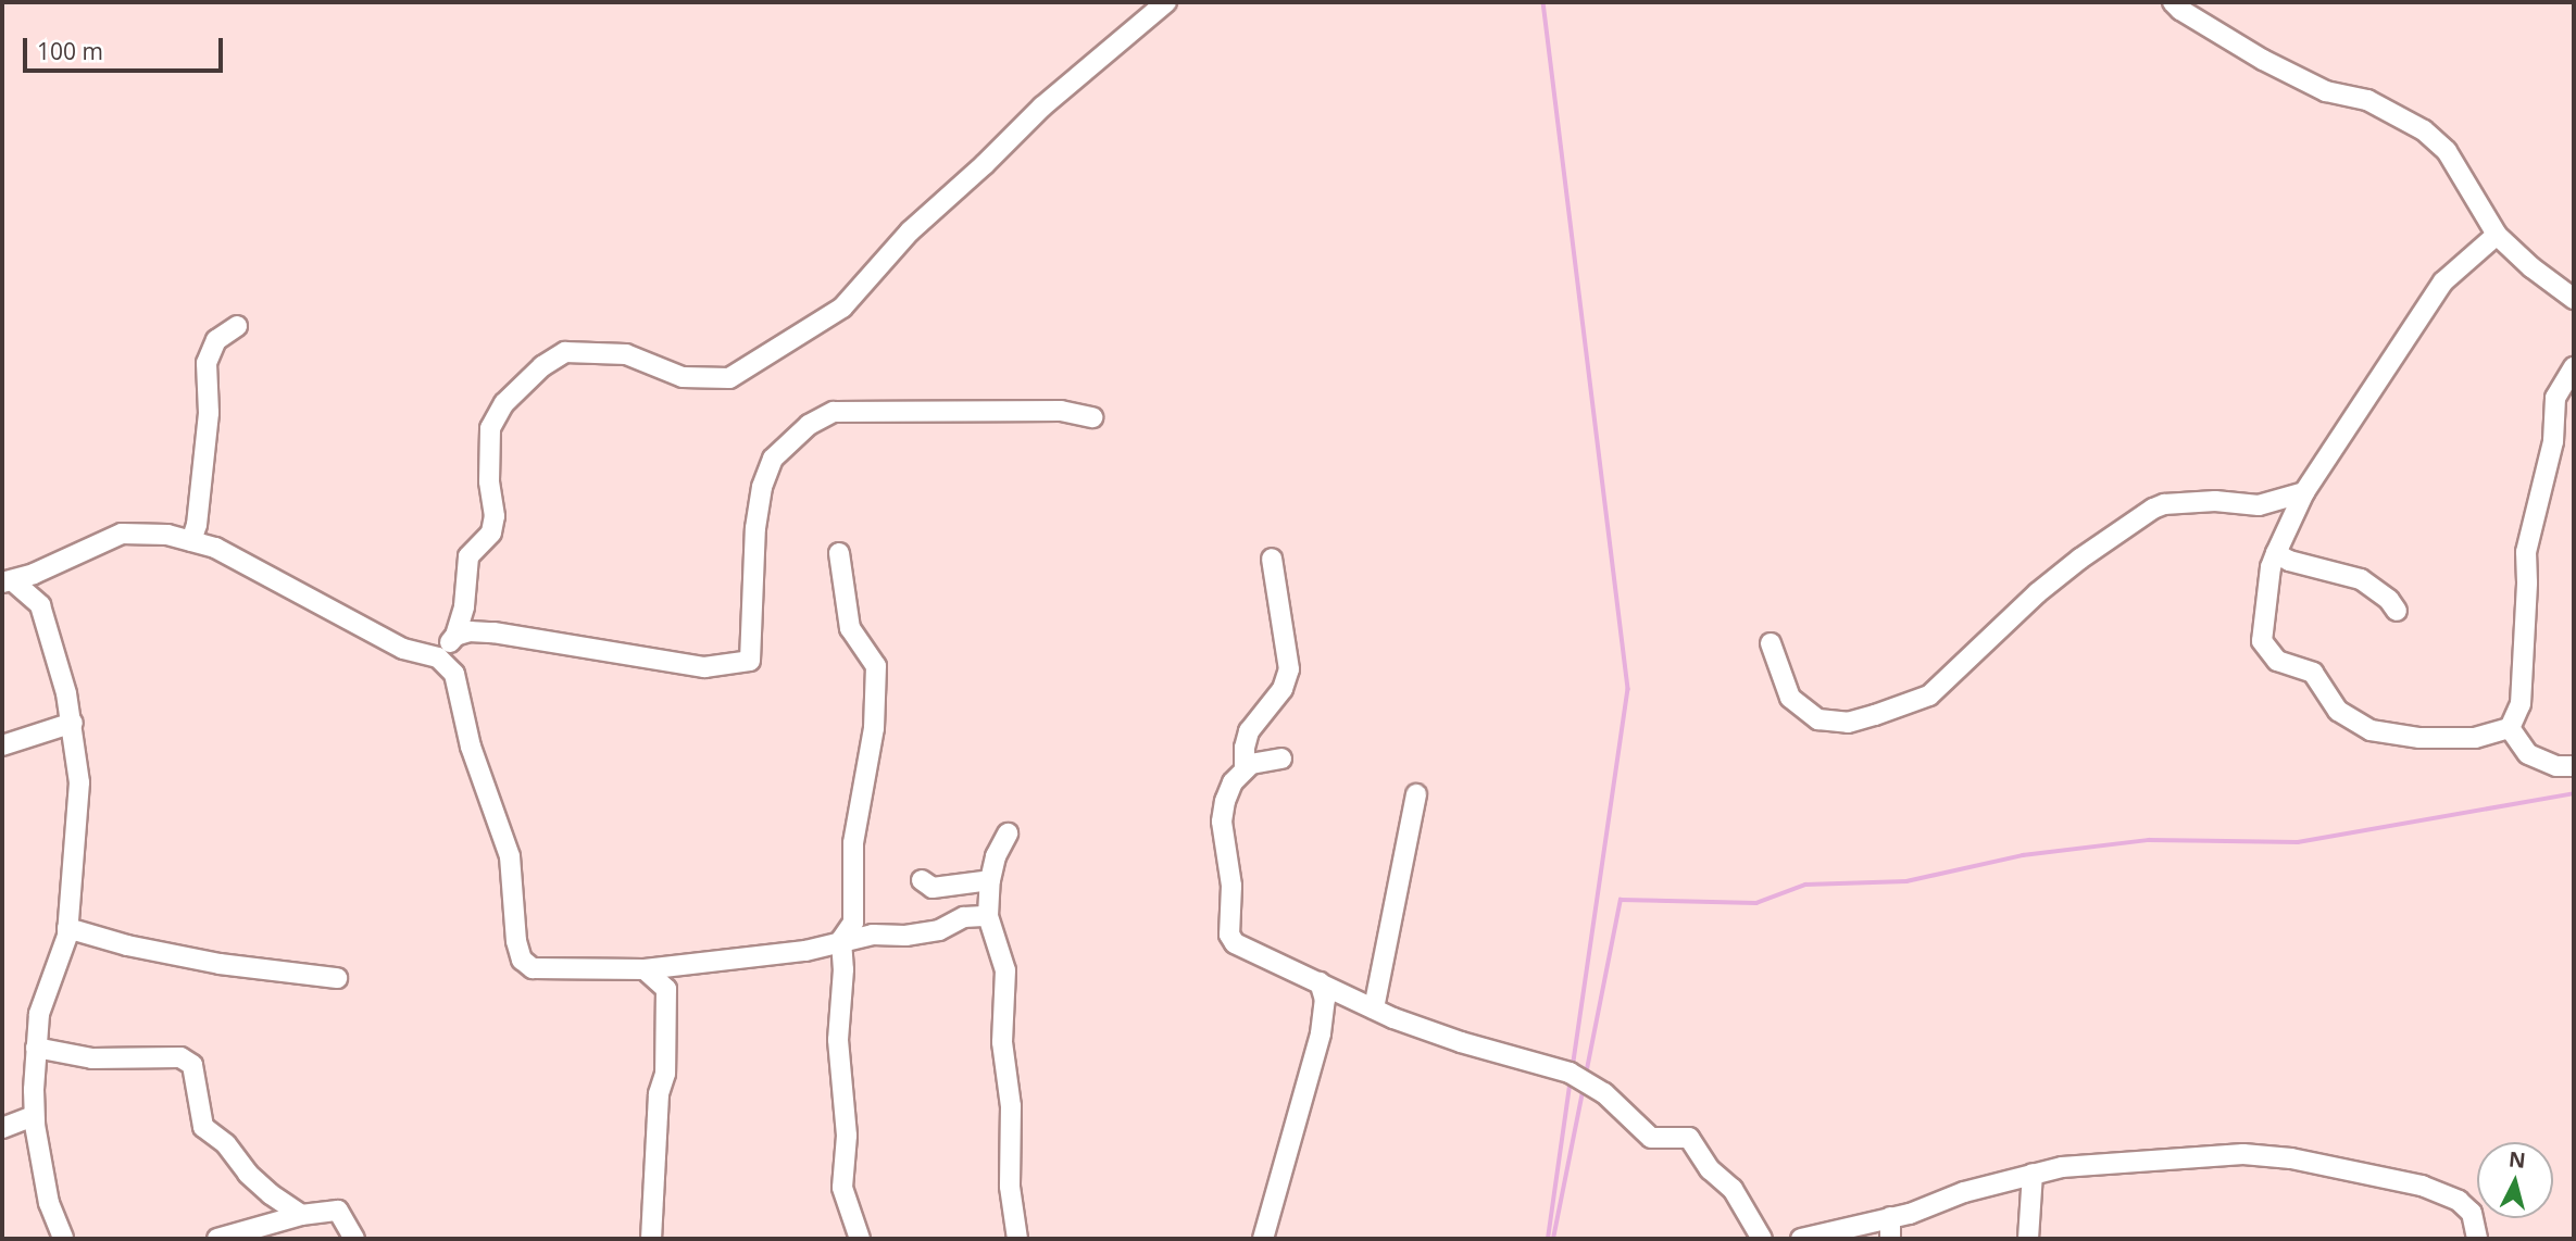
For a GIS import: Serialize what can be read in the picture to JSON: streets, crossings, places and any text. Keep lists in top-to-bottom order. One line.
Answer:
{"scale_bar":"100 m","north":"top"}
